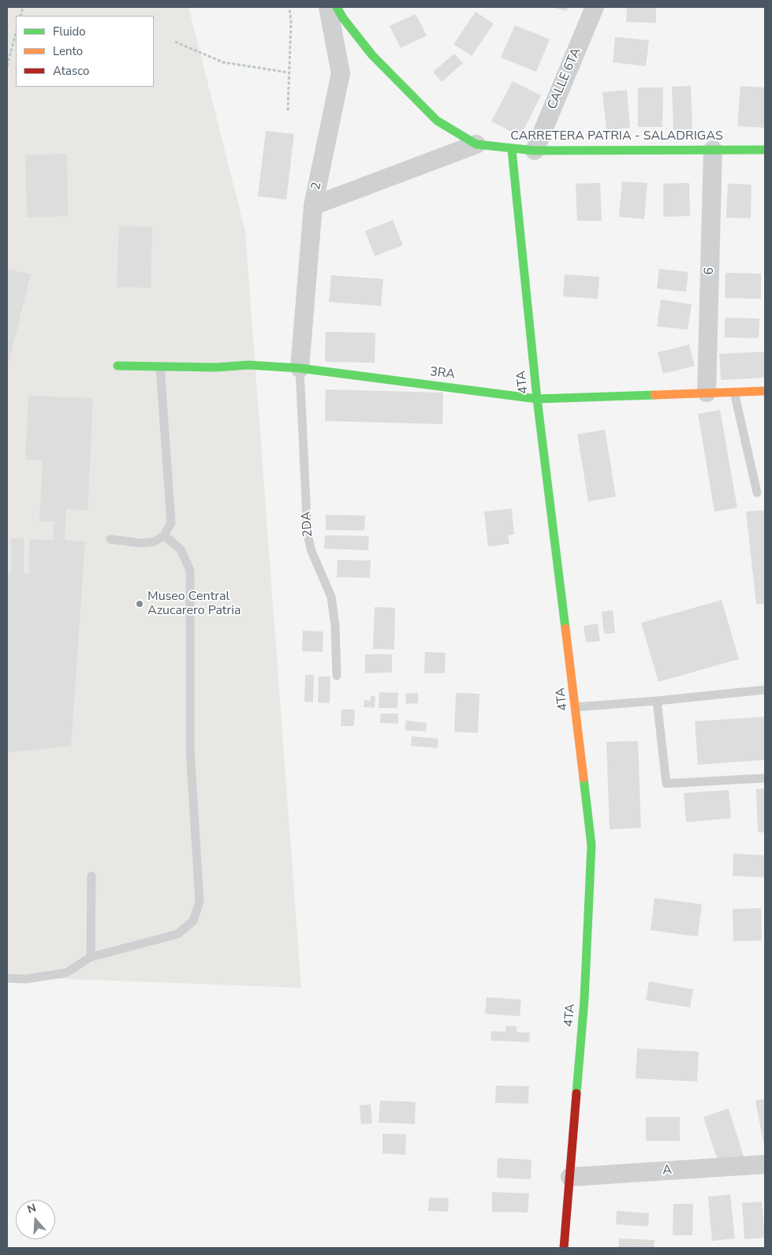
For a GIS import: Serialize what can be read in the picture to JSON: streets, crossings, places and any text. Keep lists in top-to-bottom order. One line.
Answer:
{"streets":{"street":["CALLE 6TA","CARRETERA PATRIA - SALADRIGAS","2","6","3RA","4TA","A"],"lane":["2DA"]},"crossings":[["CALLE 6TA","CARRETERA PATRIA - SALADRIGAS"],["CARRETERA PATRIA - SALADRIGAS","6"],["CARRETERA PATRIA - SALADRIGAS","4TA"],["2","3RA"],["2","2DA"],["6","3RA"],["3RA","4TA"],["3RA","2DA"],["4TA","A"]],"places":["Museo Central Azucarero Patria"],"legend":["Fluido","Lento","Atasco"],"north":"top"}
